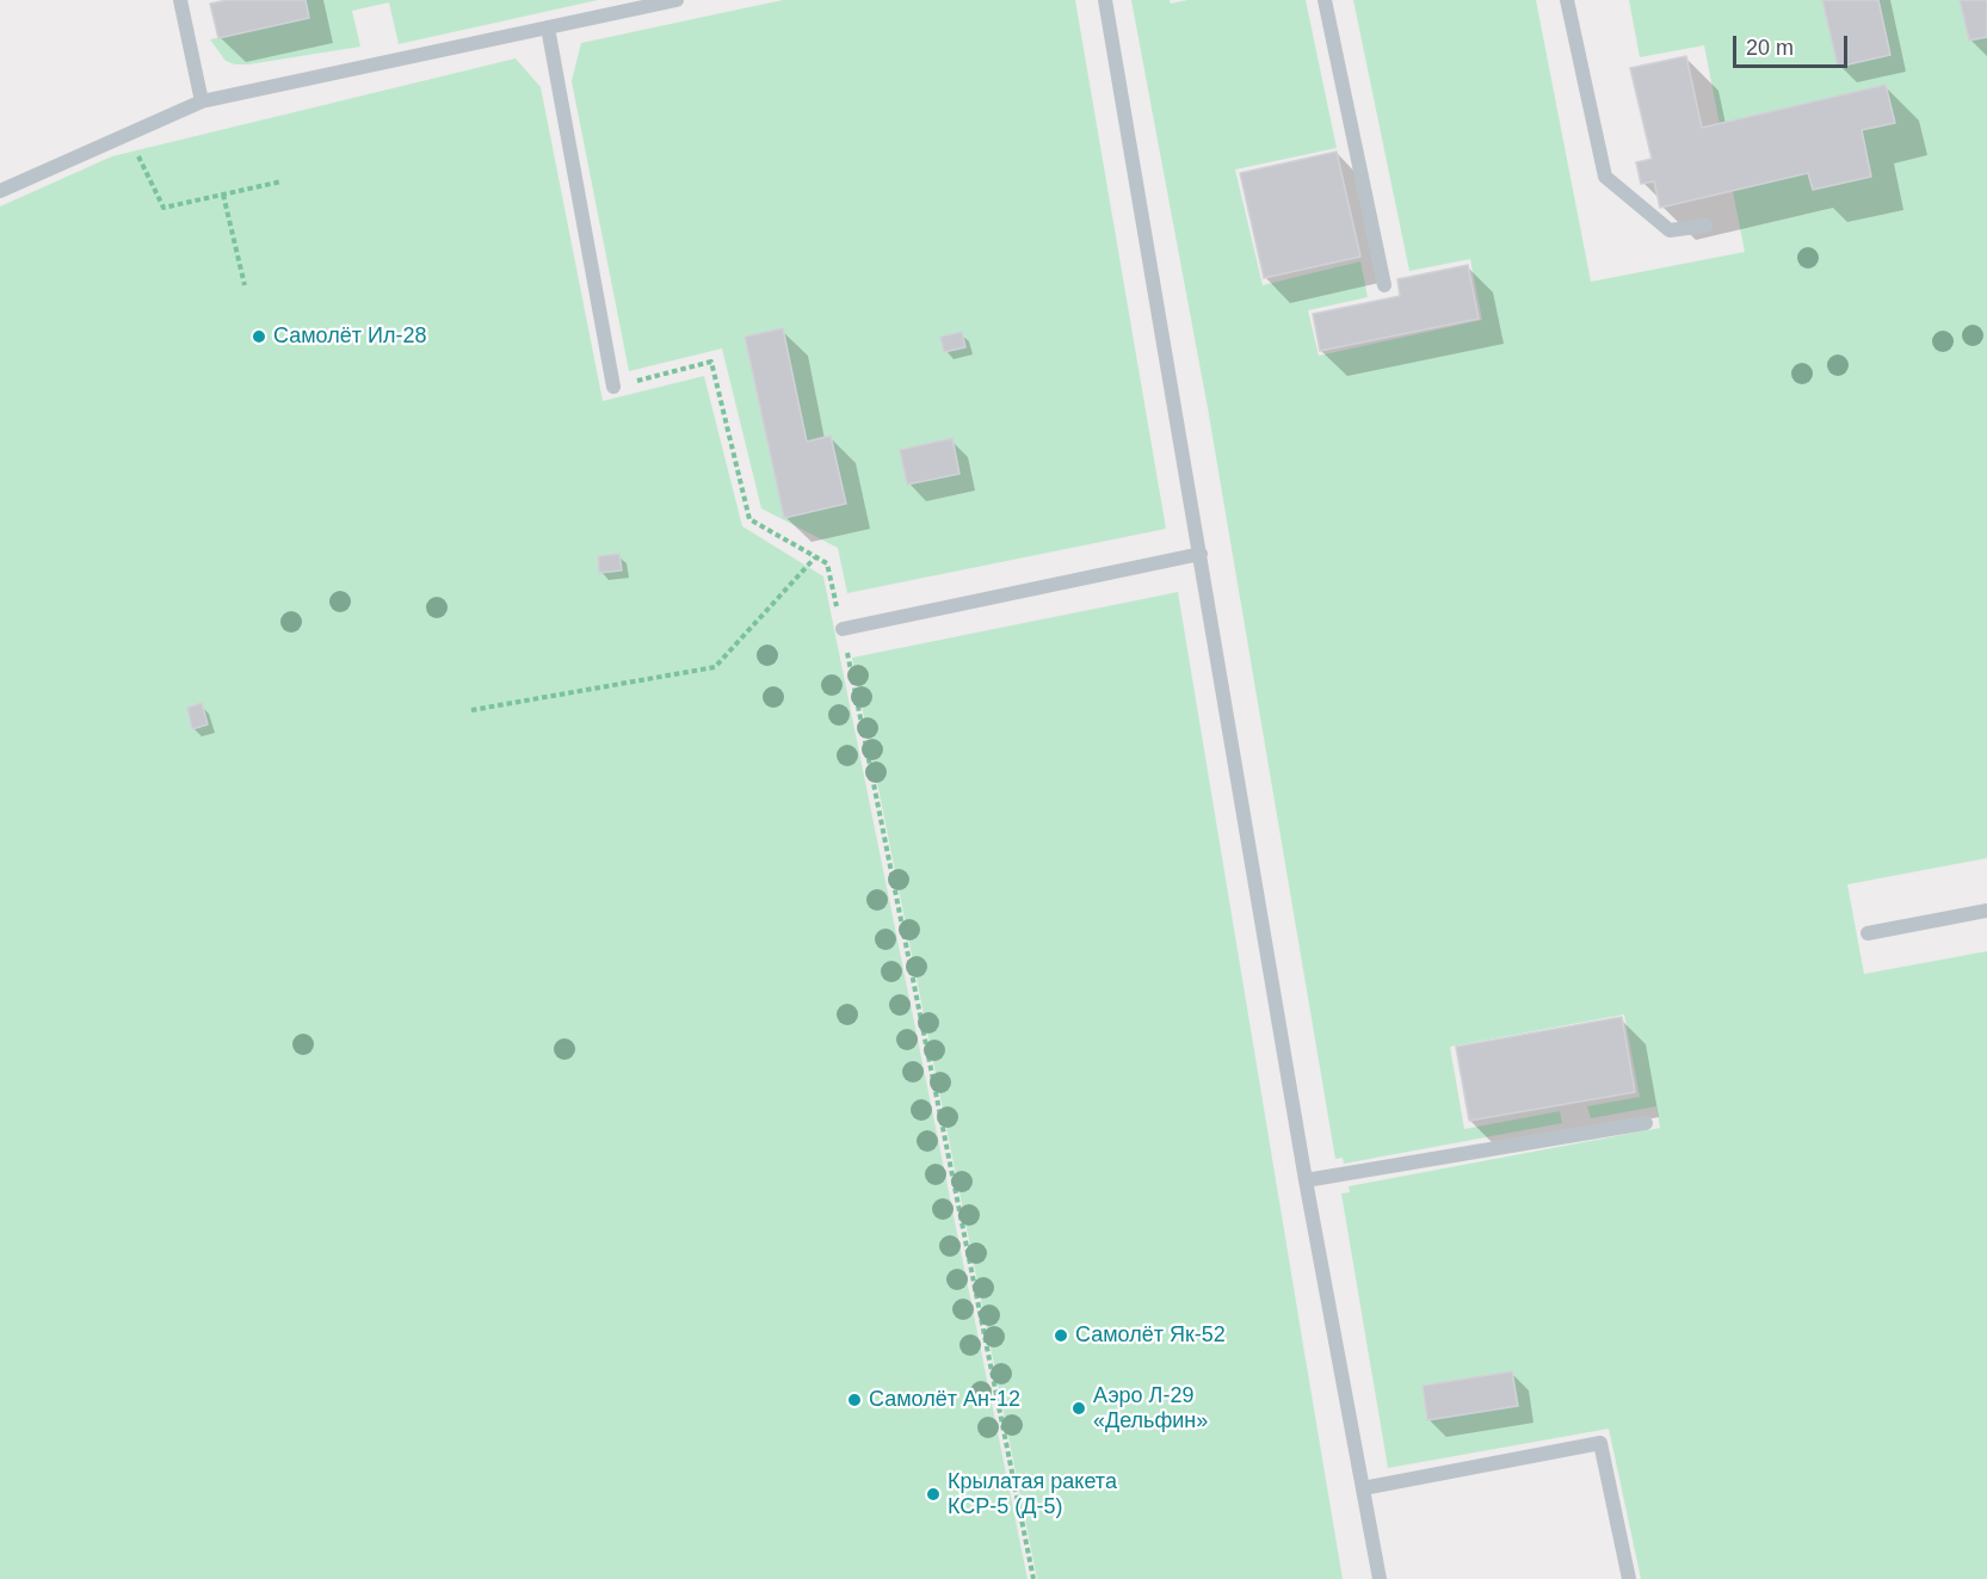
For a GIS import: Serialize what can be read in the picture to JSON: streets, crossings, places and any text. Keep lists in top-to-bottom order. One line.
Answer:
{"places":["Самолёт Ил-28","Самолёт Як-52","Самолёт Ан-12","Аэро Л-29 «Дельфин»","Крылатая ракета КСР-5 (Д-5)"],"scale_bar":"20 m"}
